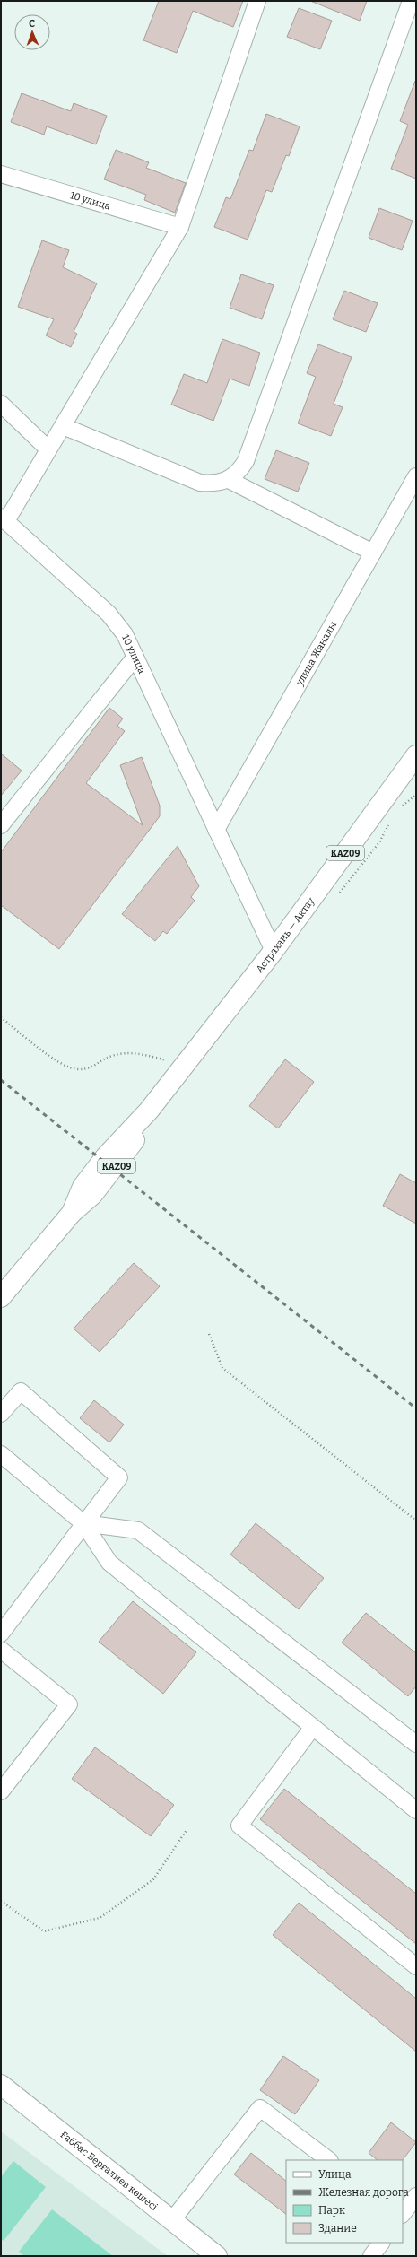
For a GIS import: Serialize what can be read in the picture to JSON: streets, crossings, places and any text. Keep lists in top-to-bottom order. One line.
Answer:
{"streets":{"main road":["KAZ09","Астрахань — Актау","Ғаббас Берғалиев көшесі"],"street":["10 улица","улица Жаналы"]},"crossings":[["10 улица","улица Жаналы"],["10 улица","Астрахань — Актау"]],"legend":["Улица","Железная дорога","Парк","Здание"],"north":"top"}
